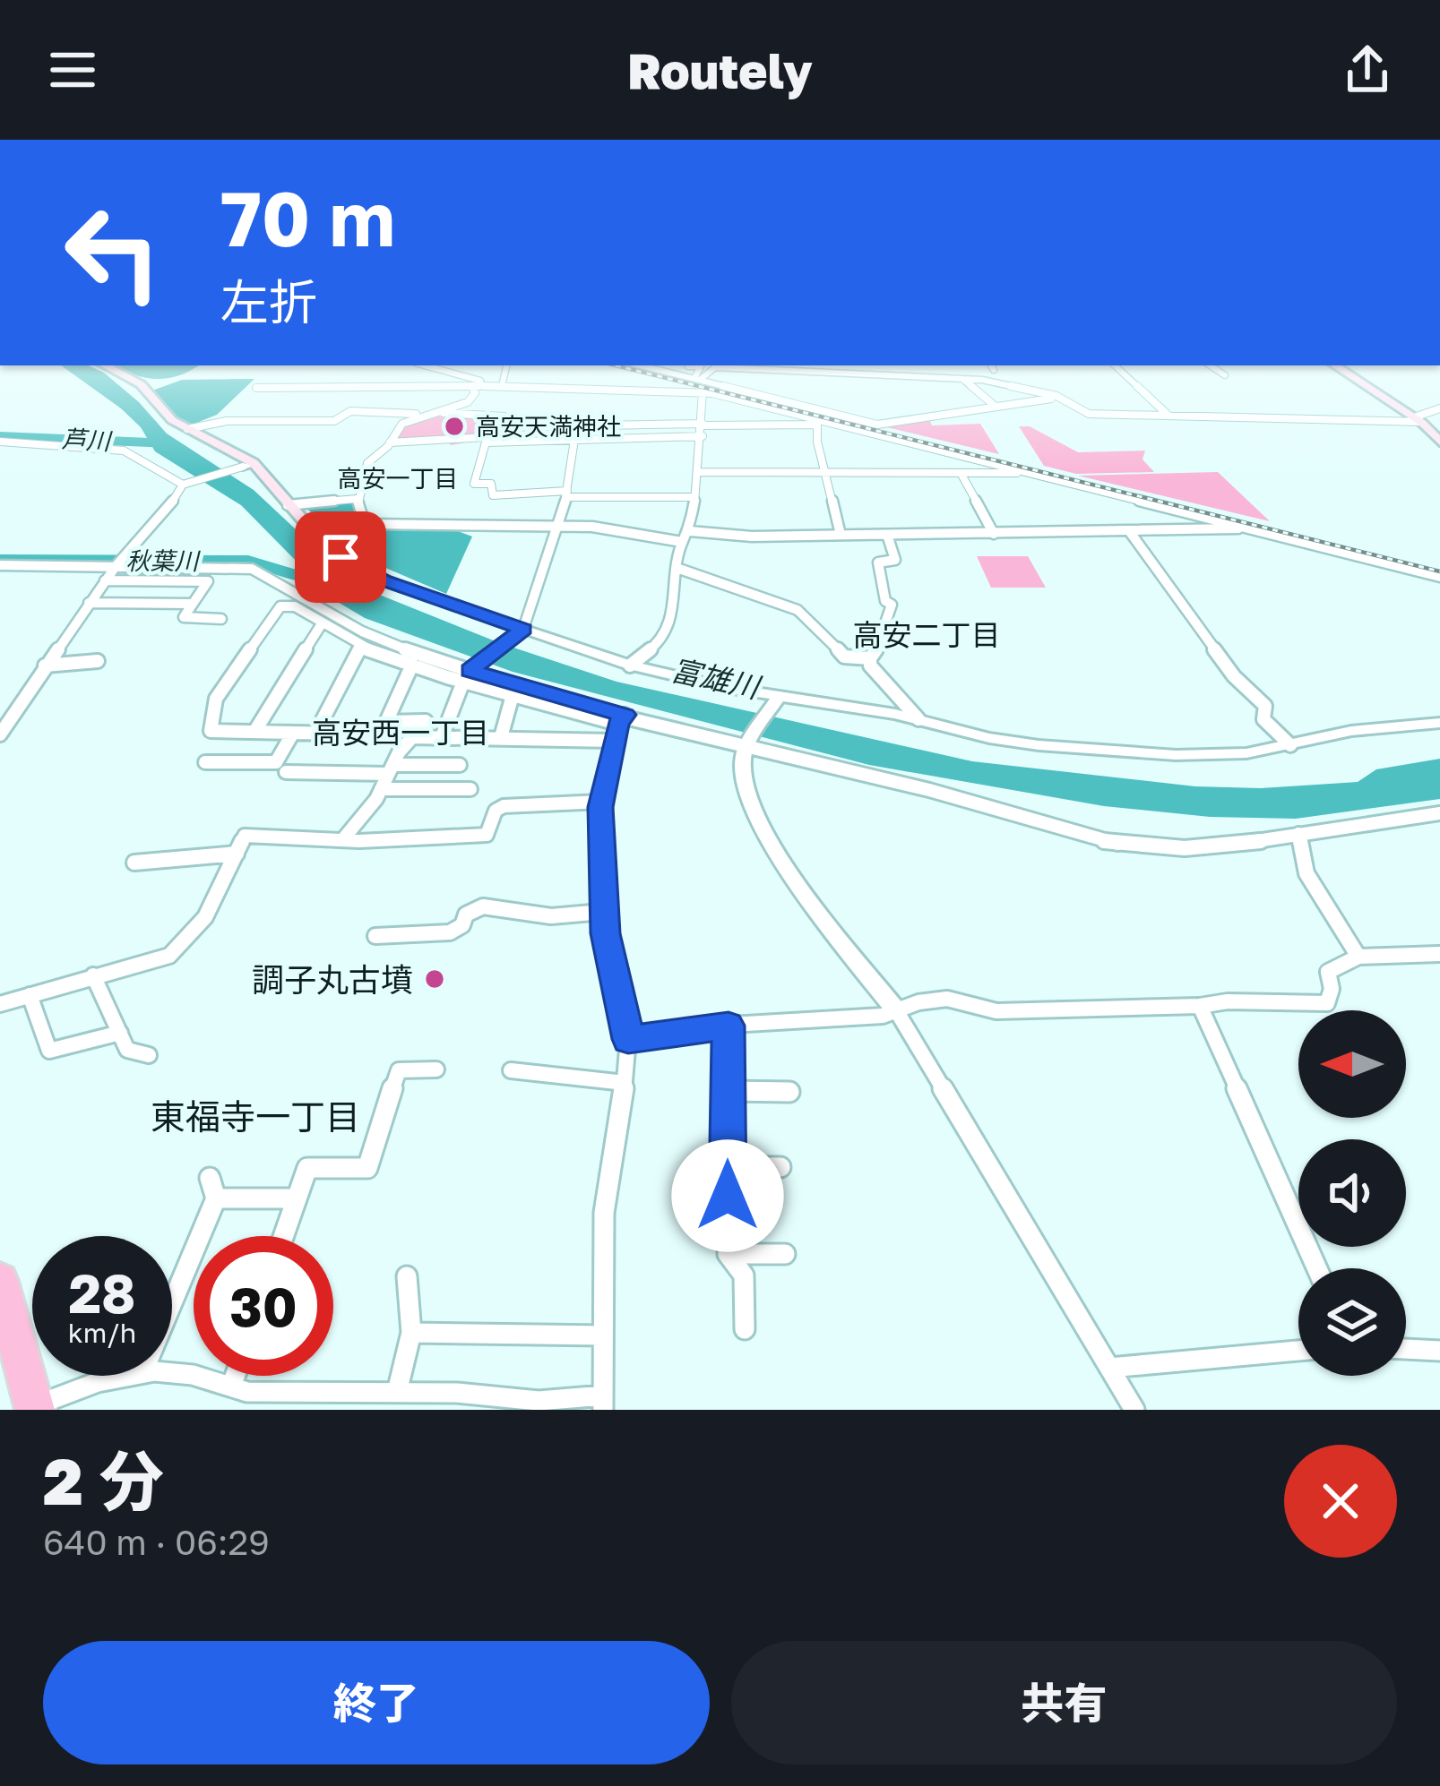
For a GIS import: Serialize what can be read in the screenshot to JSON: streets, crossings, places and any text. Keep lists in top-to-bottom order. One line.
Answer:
{"districts":["高安一丁目","高安二丁目","高安西一丁目","東福寺一丁目"],"water":["芦川","秋葉川","富雄川"],"places":["高安天満神社","調子丸古墳"],"north":"left","page":{"header":"Routely","turn":["70 m","左折"],"speed":"28 km/h","limit":"30","heading":["2 分","640 m · 06:29"],"buttons":["終了","共有"]}}
